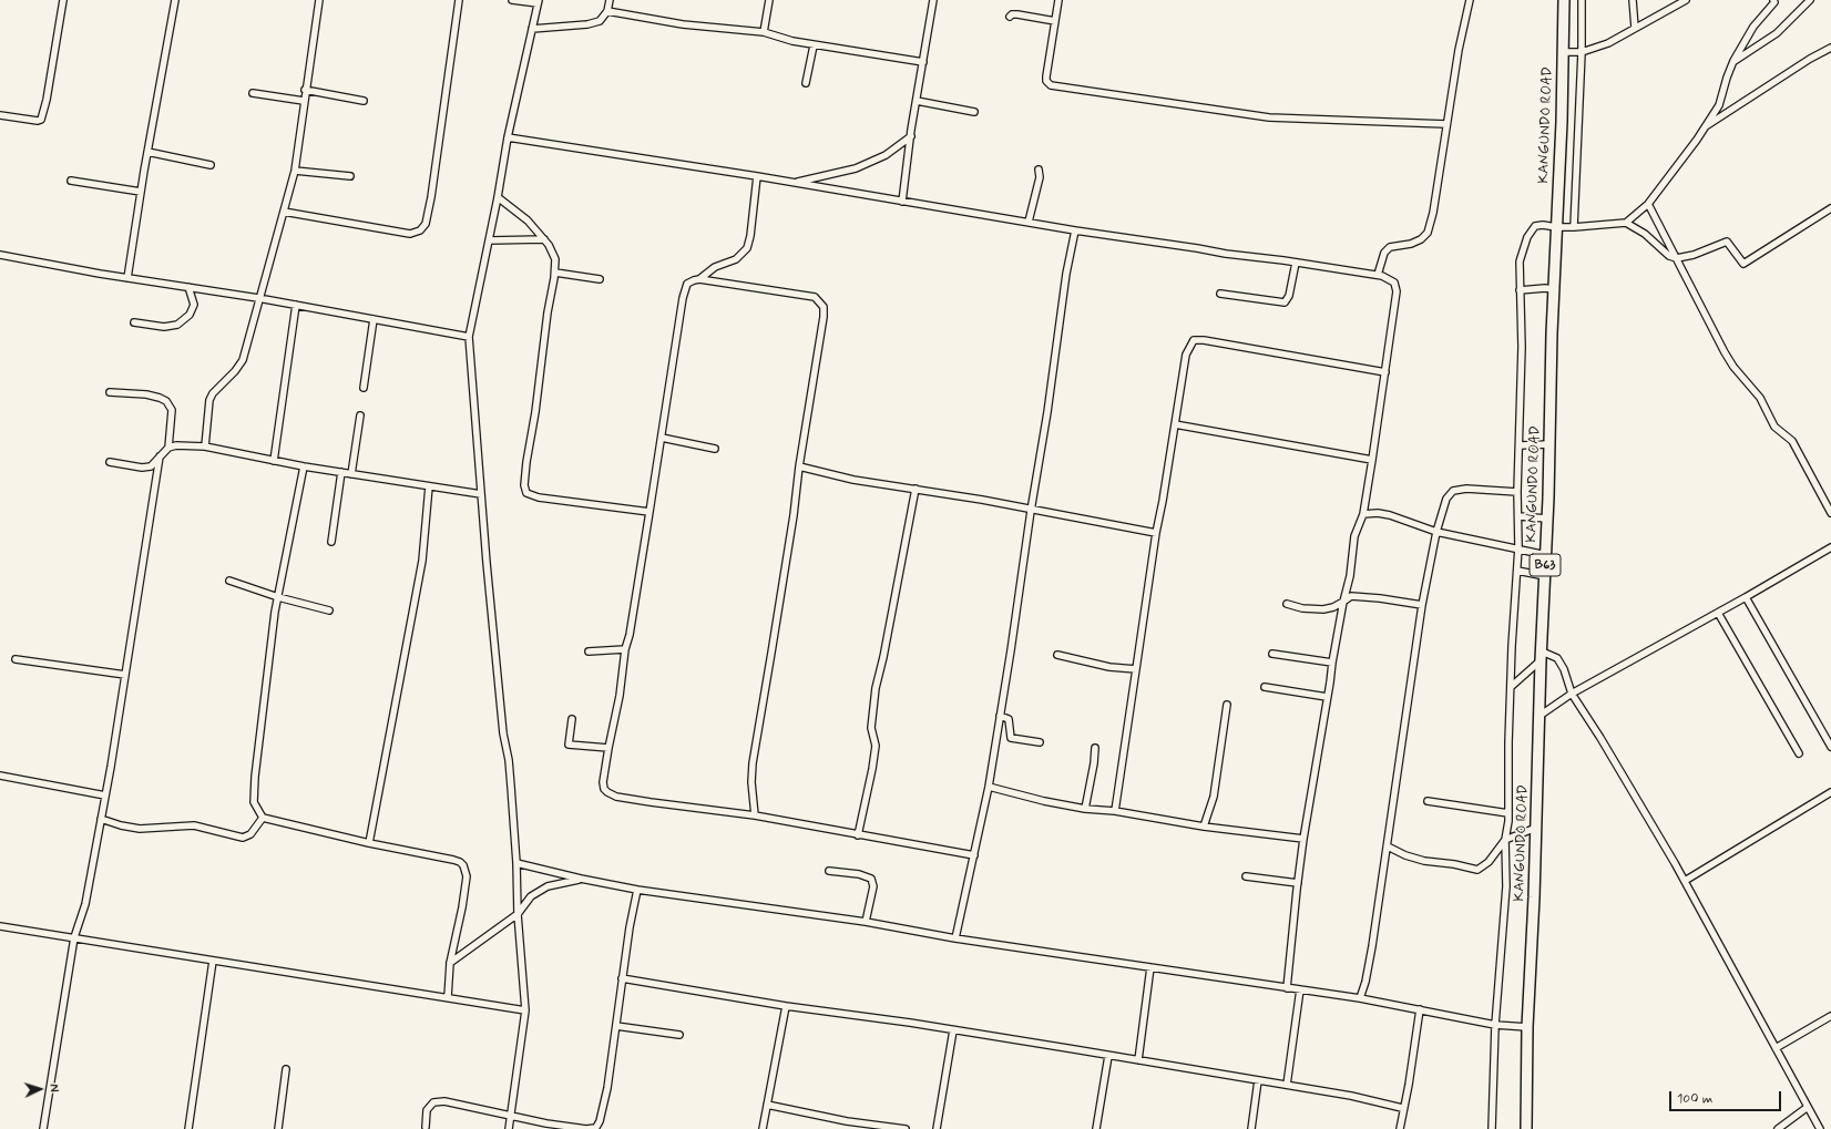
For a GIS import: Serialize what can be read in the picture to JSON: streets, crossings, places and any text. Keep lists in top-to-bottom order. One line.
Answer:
{"streets":{"highway":["KANGUNDO ROAD","B63"]},"scale_bar":"100 m","north":"right"}
